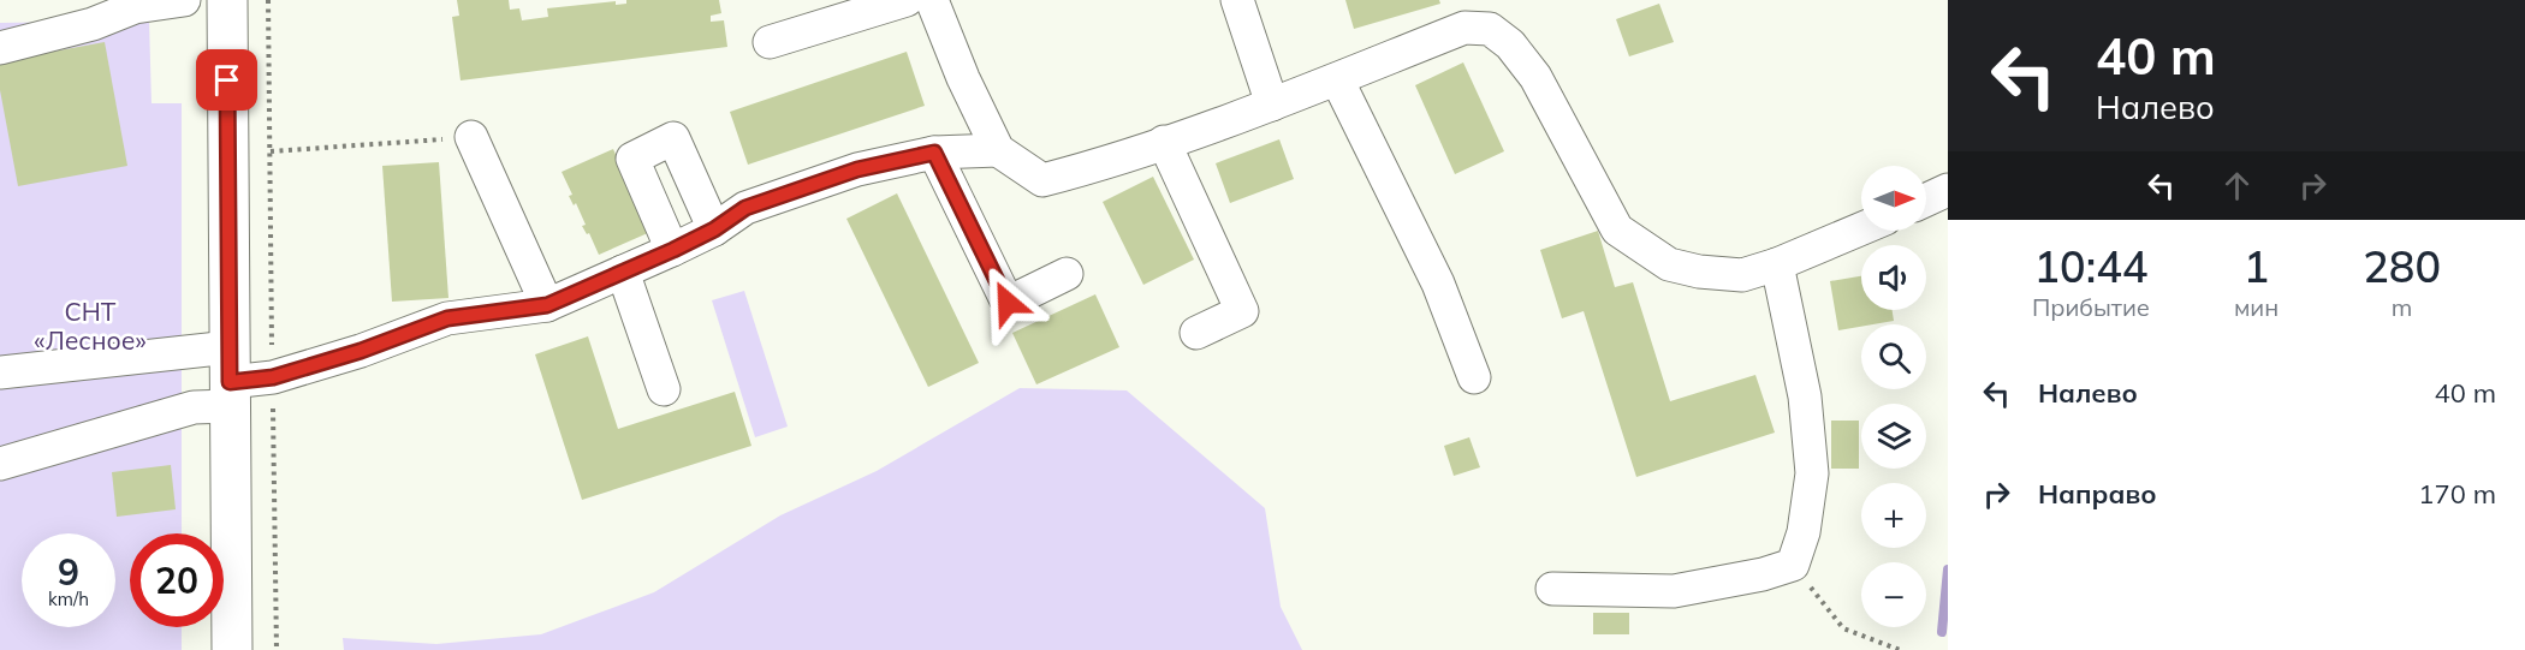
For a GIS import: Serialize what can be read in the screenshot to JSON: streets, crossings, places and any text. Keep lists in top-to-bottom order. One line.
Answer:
{"parks":["СНТ «Лесное»"],"north":"right","page":{"turn":["40 m","Налево"],"map_buttons":["+","−"],"eta":["10:44","Прибытие","1","мин","280","m"],"list":[{"name":"Налево","value":"40 m"},{"name":"Направо","value":"170 m"}],"speed":"9 km/h","limit":"20"}}
